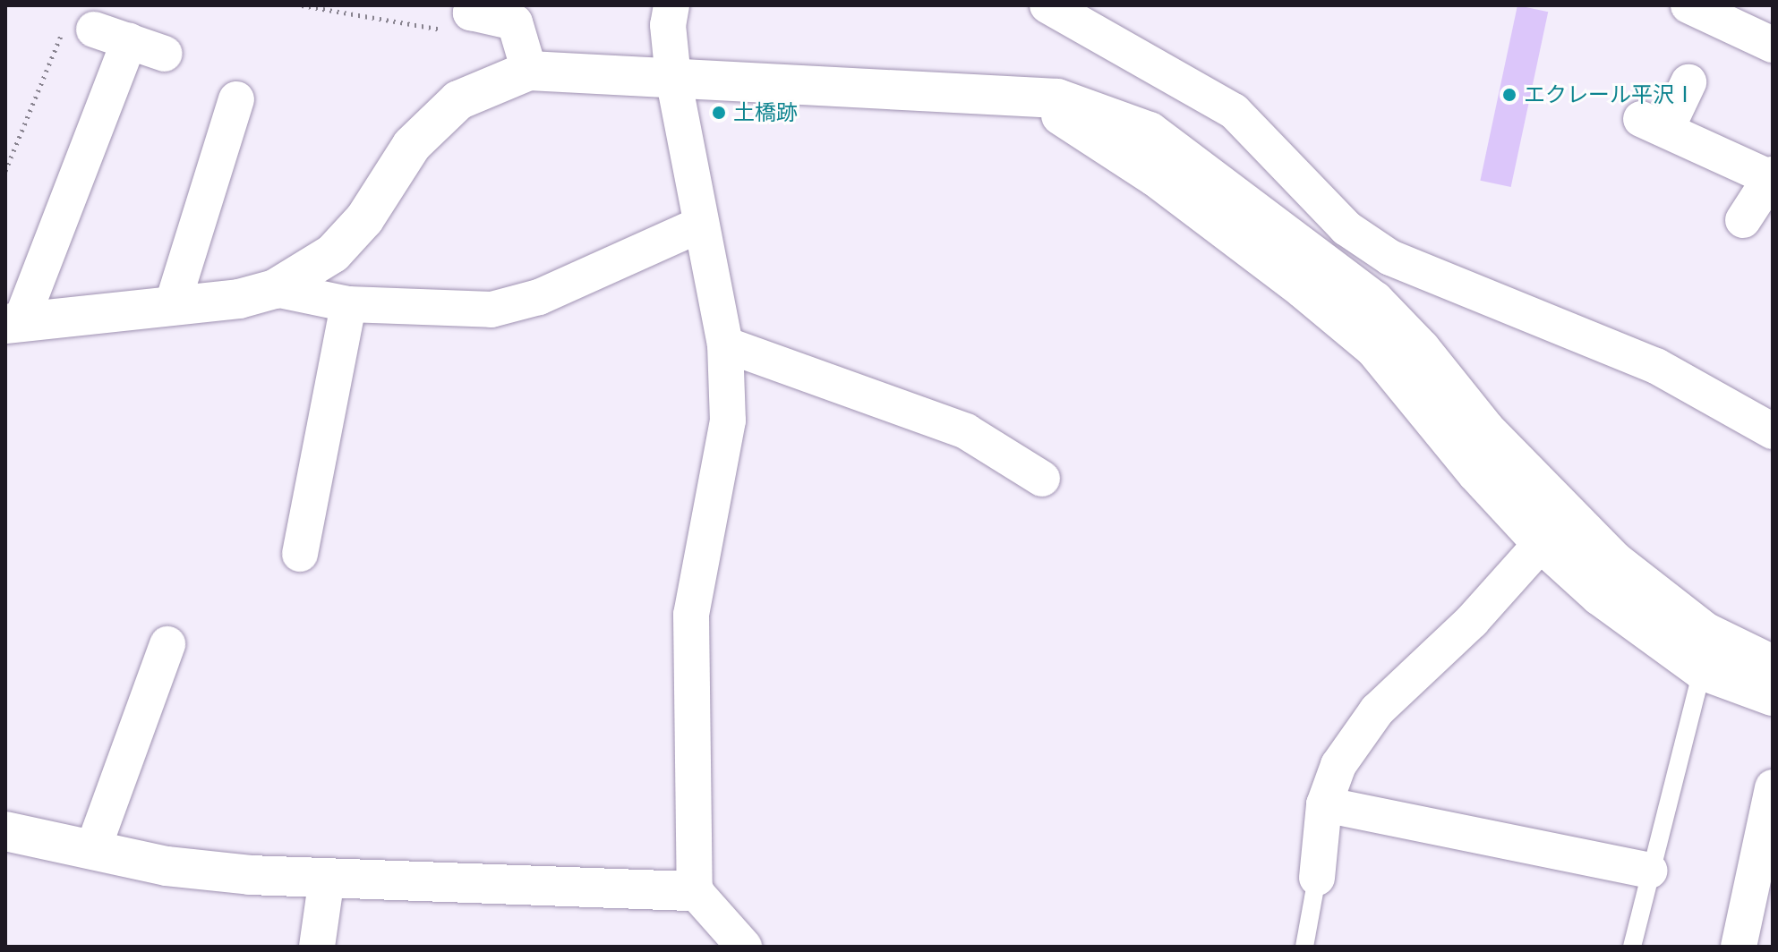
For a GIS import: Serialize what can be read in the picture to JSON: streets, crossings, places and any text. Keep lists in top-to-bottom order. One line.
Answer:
{"places":["エクレール平沢Ⅰ","土橋跡"]}
